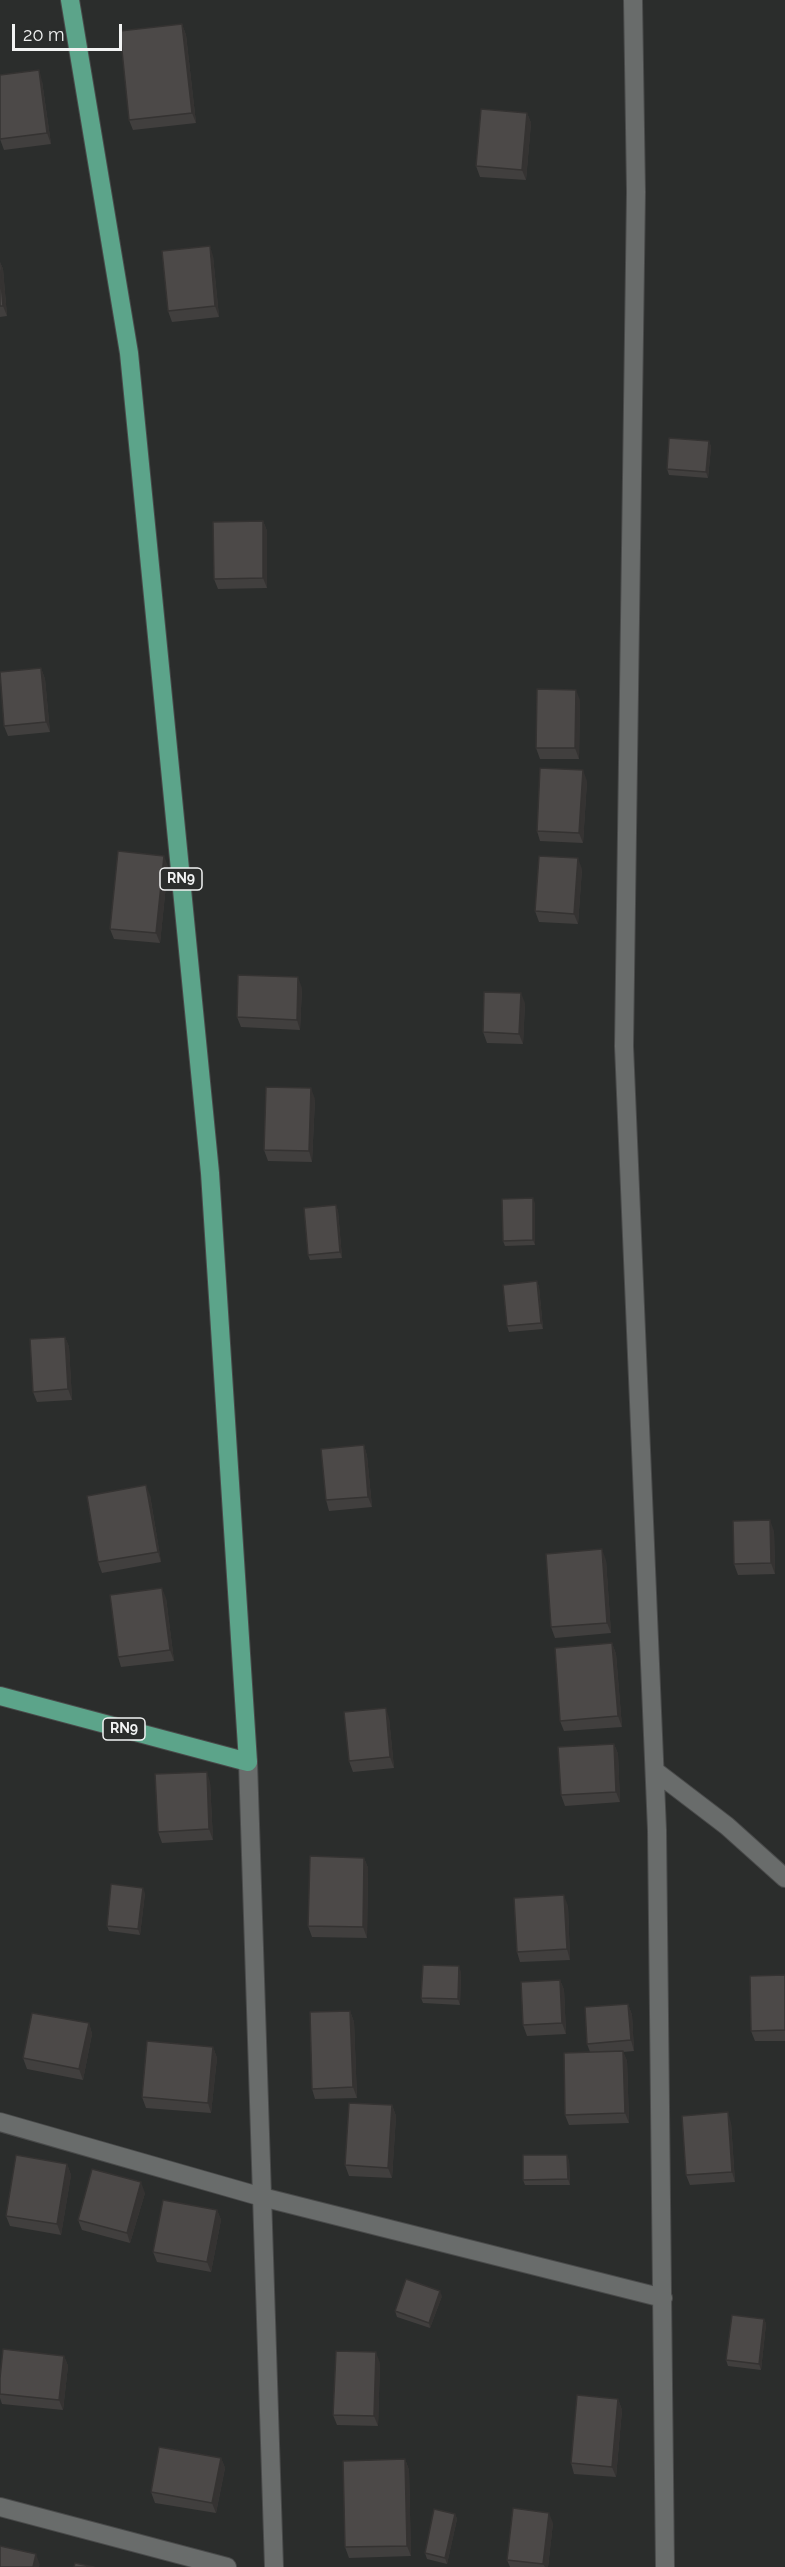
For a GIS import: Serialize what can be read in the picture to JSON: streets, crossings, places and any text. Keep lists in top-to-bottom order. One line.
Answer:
{"streets":{"main road":["RN9"]},"scale_bar":"20 m"}
